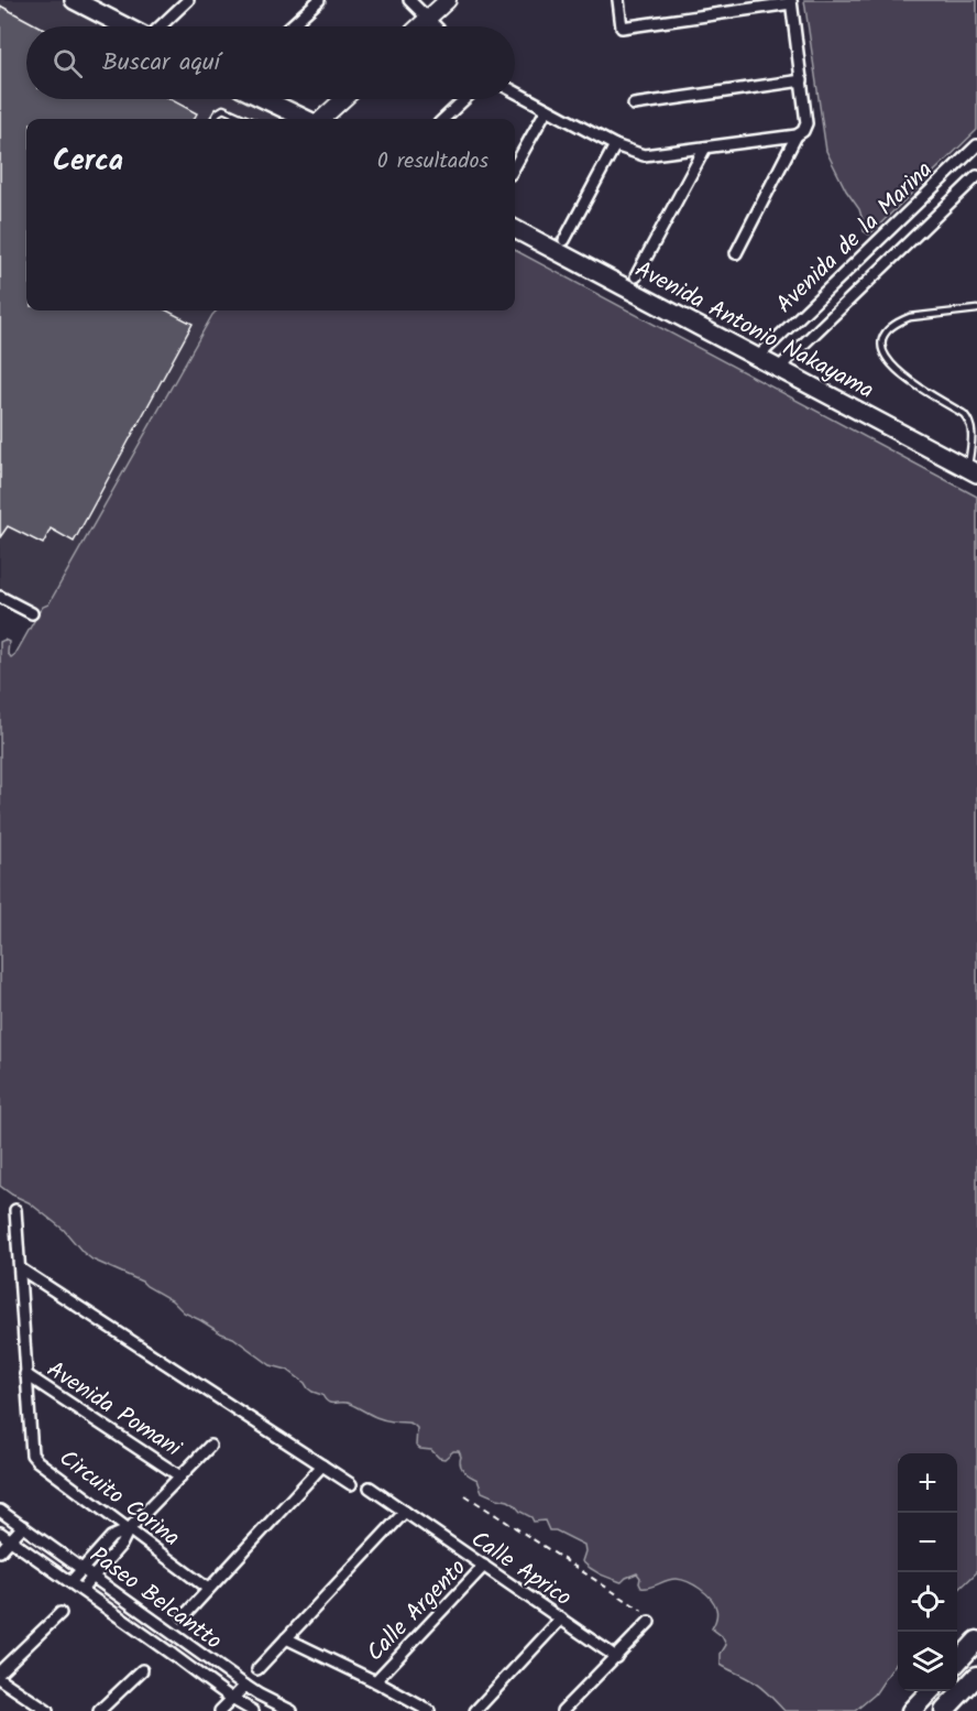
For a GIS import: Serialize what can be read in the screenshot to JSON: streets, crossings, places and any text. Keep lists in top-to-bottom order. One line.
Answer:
{"streets":{"main road":["Avenida Antonio Nakayama"],"street":["Avenida de la Marina","Avenida Pomani","Circuito Corina","Calle Aprico","Paseo Belcantto","Calle Argento"]},"crossings":[["Avenida de la Marina","Avenida Antonio Nakayama"],["Avenida Pomani","Circuito Corina"],["Calle Aprico","Calle Argento"]],"page":{"search":"Buscar aquí","heading":["Cerca","0 resultados"],"map_buttons":["+","−"]}}
